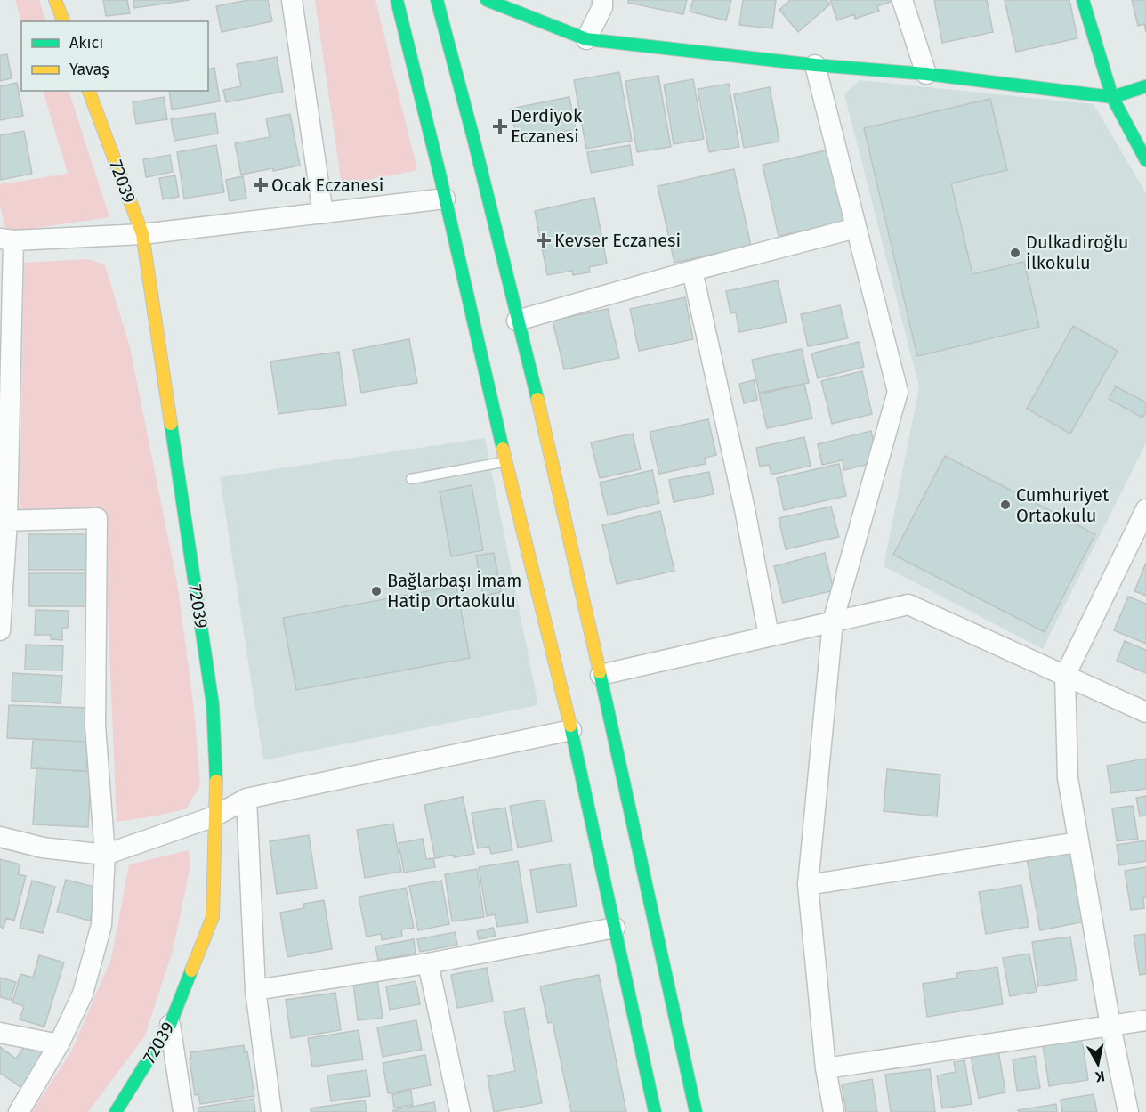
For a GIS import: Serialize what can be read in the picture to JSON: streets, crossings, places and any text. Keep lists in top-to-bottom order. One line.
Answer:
{"streets":{"main road":["72039"]},"places":{"health":["Derdiyok Eczanesi","Ocak Eczanesi","Kevser Eczanesi"],"other":["Dulkadiroğlu İlkokulu","Cumhuriyet Ortaokulu","Bağlarbaşı İmam Hatip Ortaokulu"]},"legend":["Akıcı","Yavaş"],"north":"bottom"}
